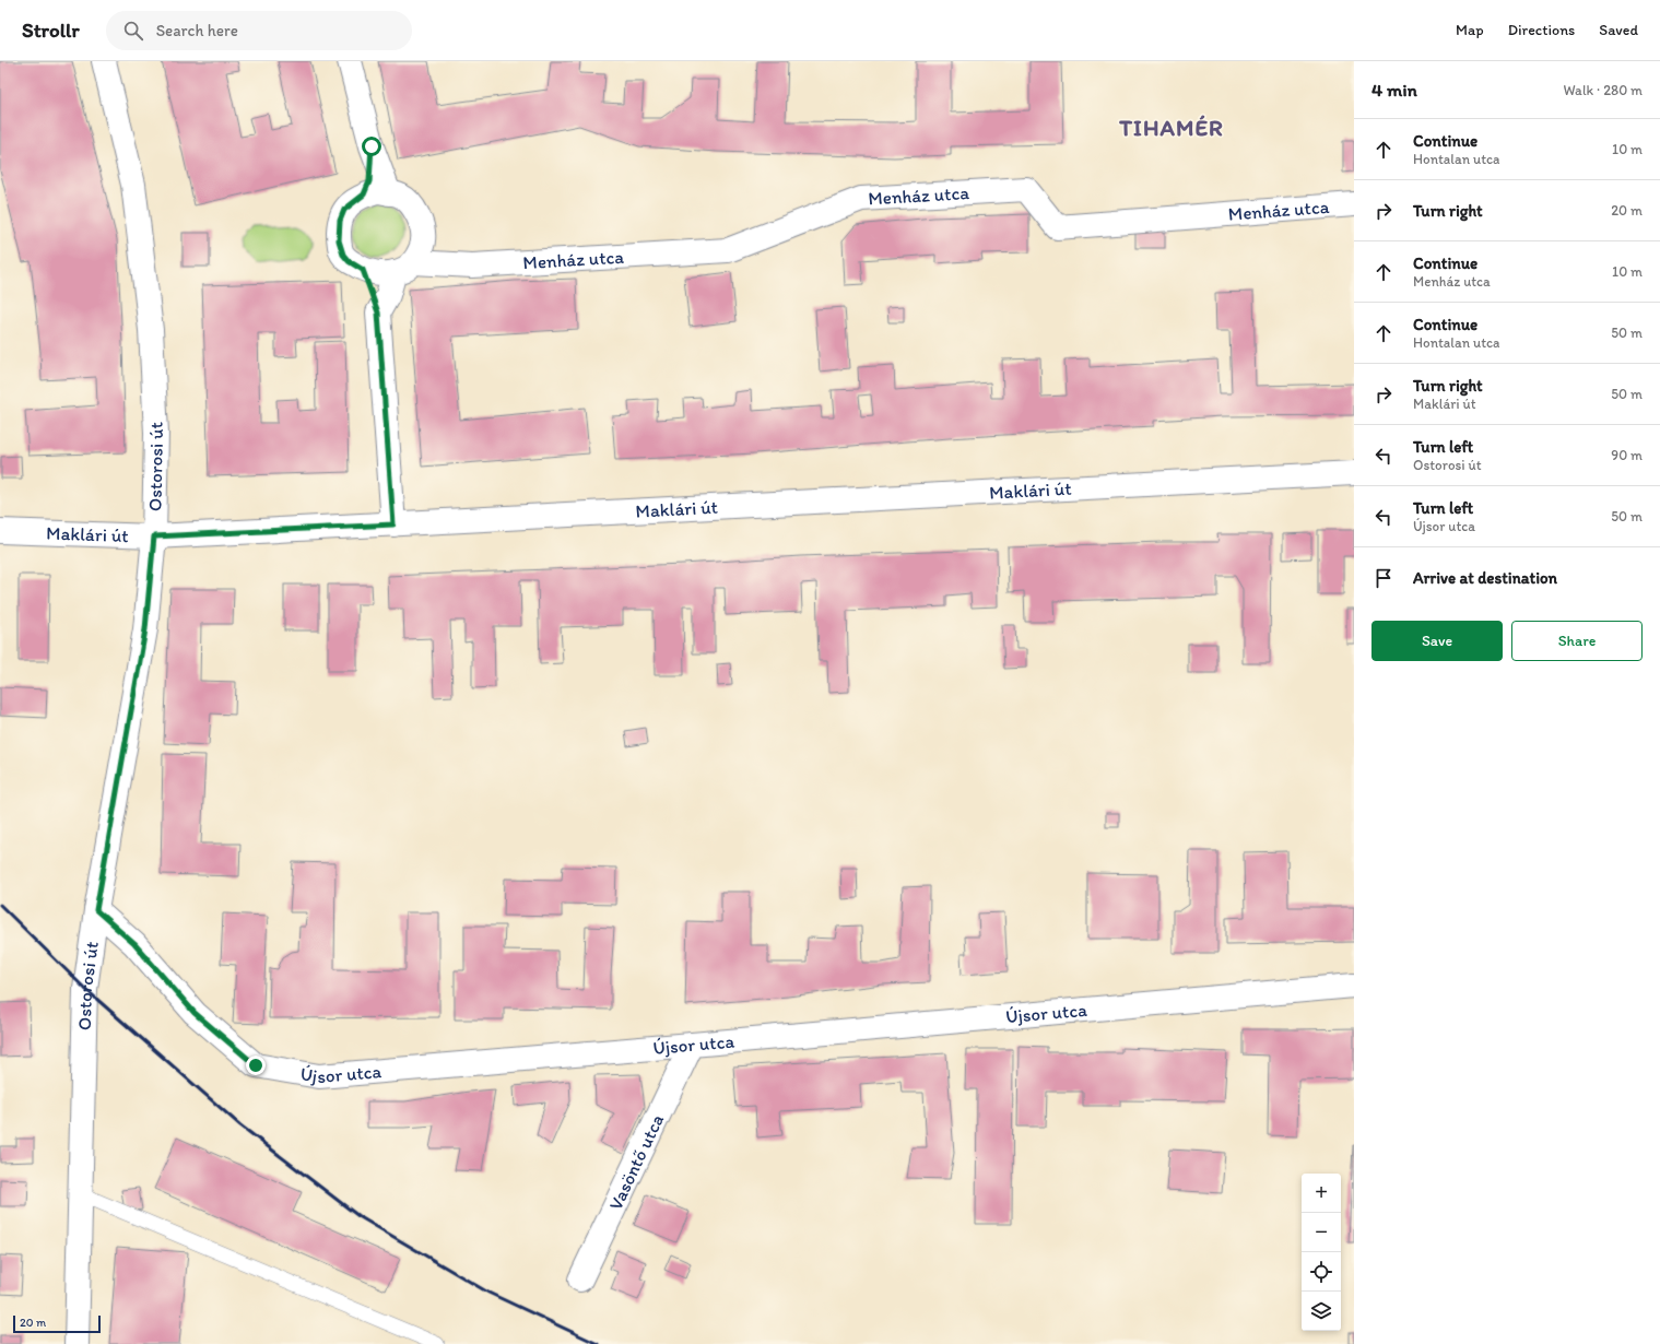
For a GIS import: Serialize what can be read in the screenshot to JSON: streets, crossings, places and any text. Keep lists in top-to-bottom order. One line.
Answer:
{"streets":{"street":["Menház utca","Ostorosi út","Maklári út","Újsor utca","Vasöntő utca"]},"crossings":[["Ostorosi út","Maklári út"],["Ostorosi út","Újsor utca"],["Újsor utca","Vasöntő utca"]],"districts":["TIHAMÉR"],"scale_bar":"20 m","page":{"header":"Strollr","search":"Search here","nav":["Map","Directions","Saved"],"heading":["4 min","Walk · 280 m"],"list":[["Continue","Hontalan utca","10 m"],["Turn right","20 m"],["Continue","Menház utca","10 m"],["Continue","Hontalan utca","50 m"],["Turn right","Maklári út","50 m"],["Turn left","Ostorosi út","90 m"],["Turn left","Újsor utca","50 m"],"Arrive at destination"],"buttons":["Save","Share"],"map_buttons":["+","−"],"scale":"20 m"}}
